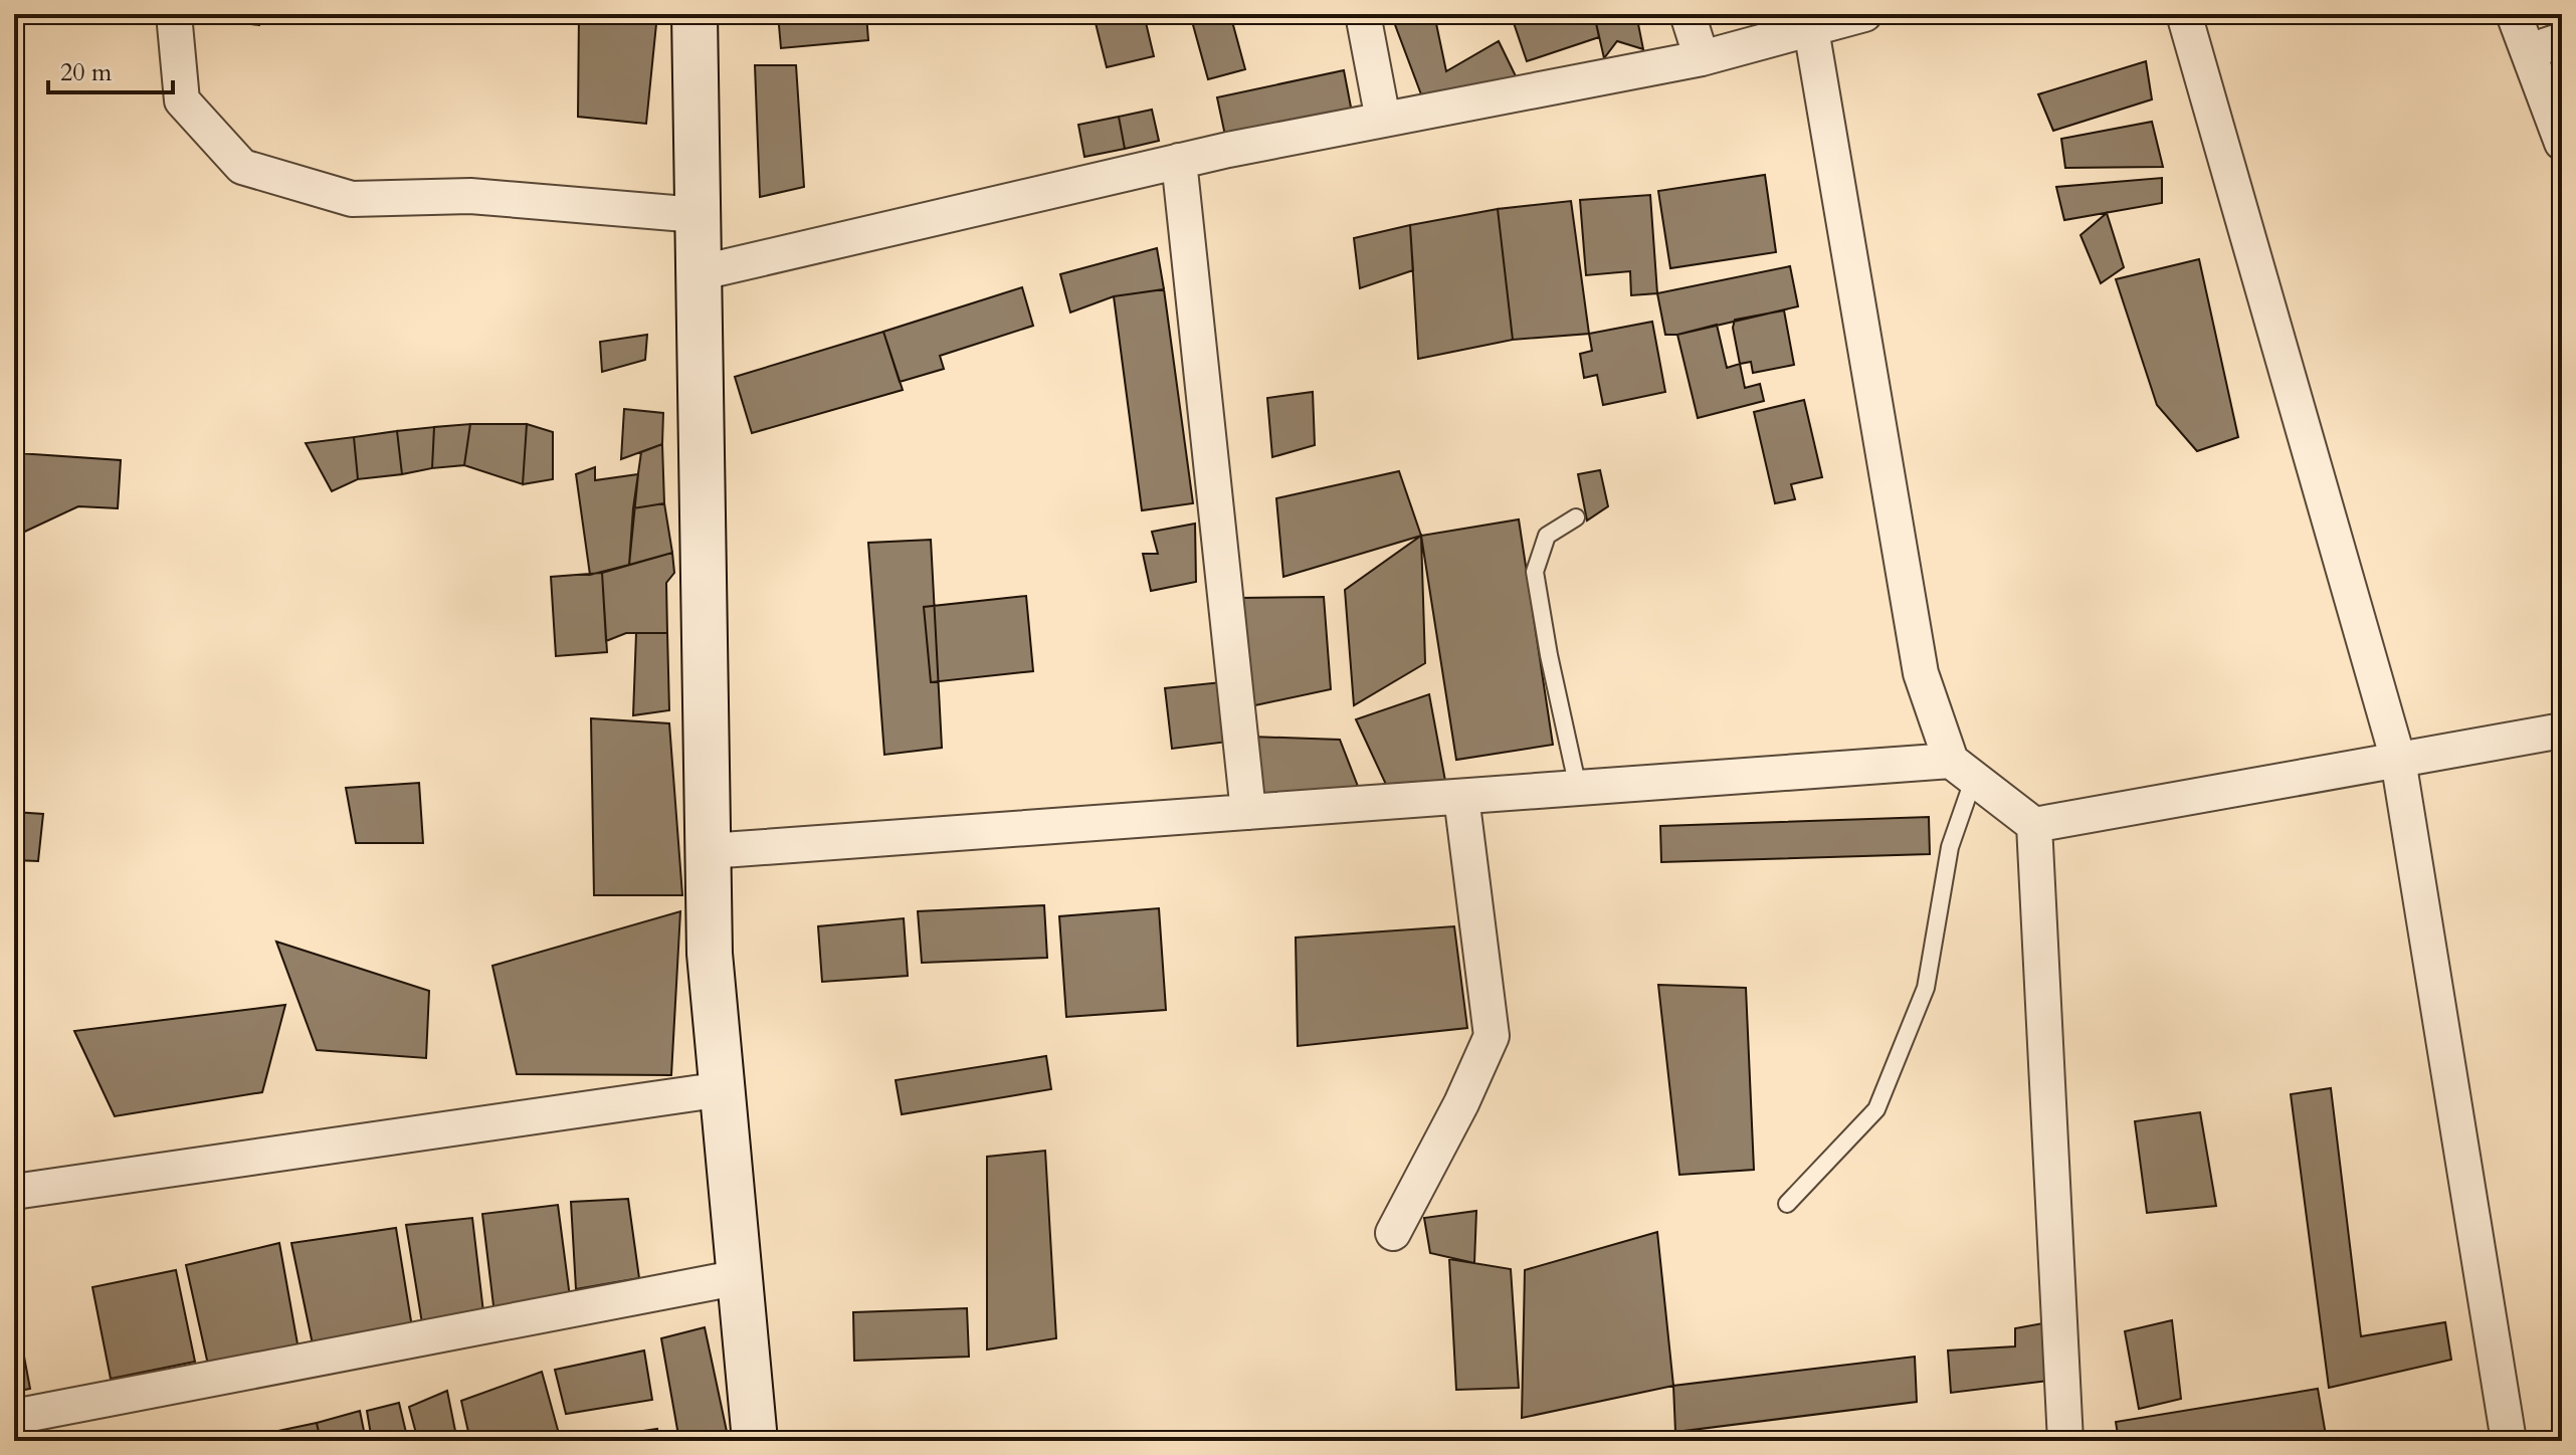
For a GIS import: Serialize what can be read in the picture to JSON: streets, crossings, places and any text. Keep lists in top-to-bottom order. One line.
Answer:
{"scale_bar":"20 m"}
